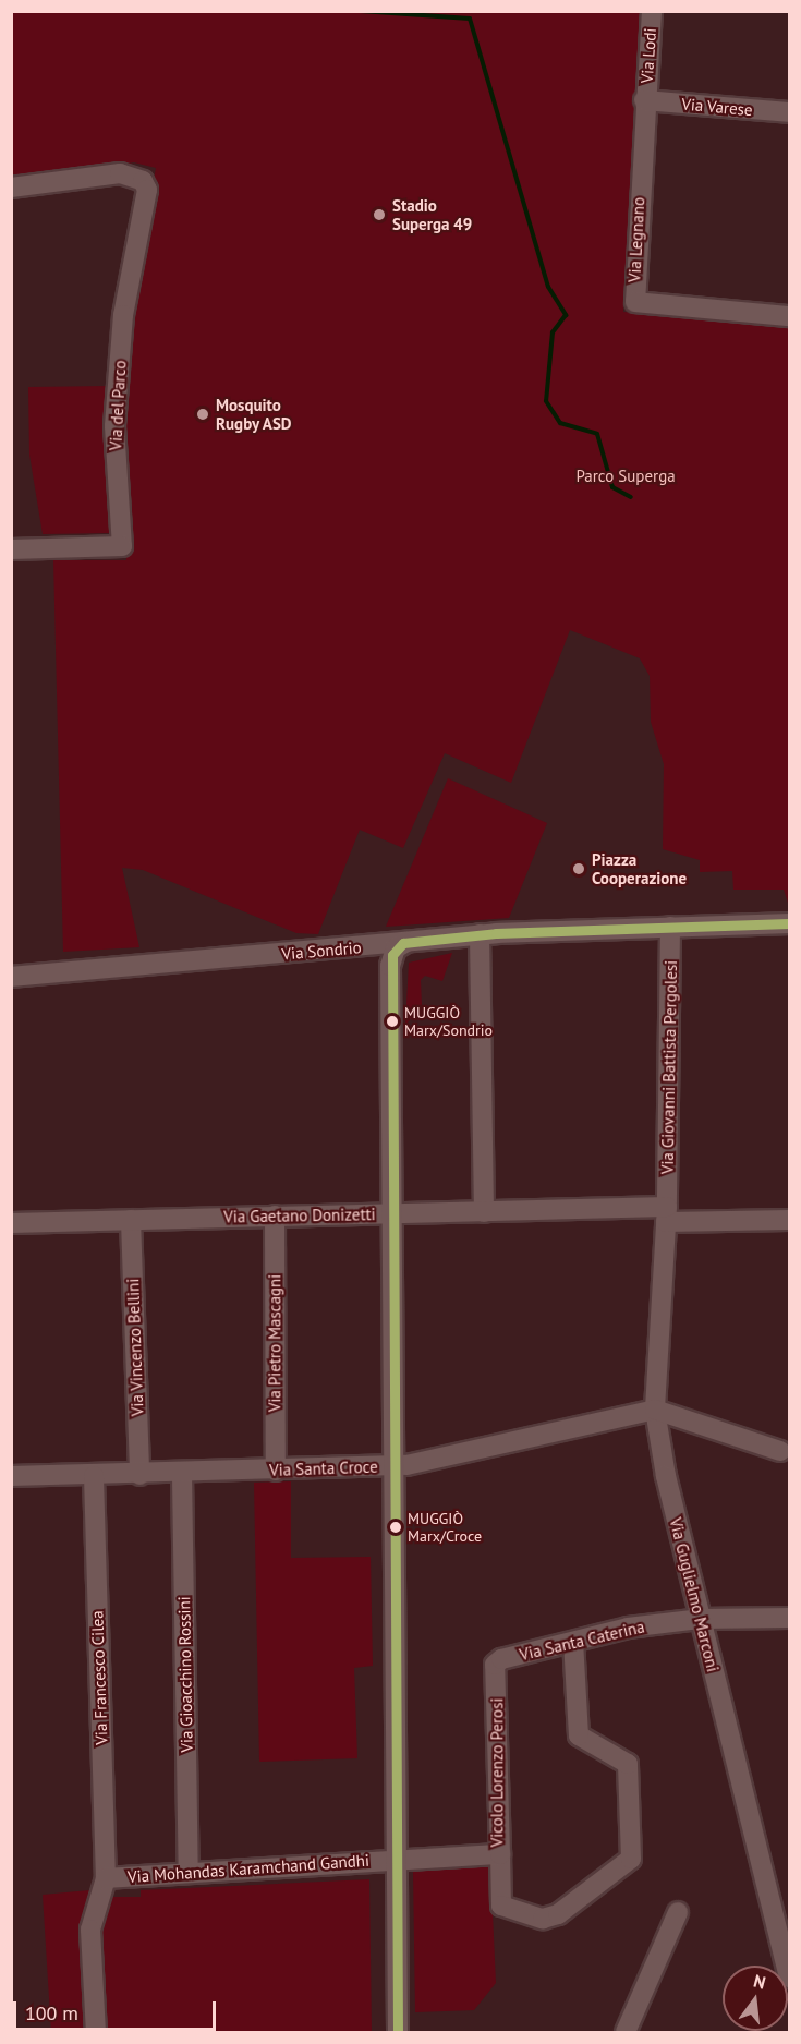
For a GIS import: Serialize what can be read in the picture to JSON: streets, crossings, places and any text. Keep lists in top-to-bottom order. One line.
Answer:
{"streets":{"street":["Via Lodi","Via Varese","Via Legnano","Via del Parco","Via Sondrio","Via Giovanni Battista Pergolesi","Via Gaetano Donizetti","Via Pietro Mascagni","Via Vincenzo Bellini","Via Santa Croce","Via Guglielmo Marconi","Via Santa Caterina","Via Gioacchino Rossini","Via Francesco Cilea","Vicolo Lorenzo Perosi","Via Mohandas Karamchand Gandhi"]},"crossings":[["Via Lodi","Via Varese"],["Via Lodi","Via Legnano"],["Via Varese","Via Legnano"],["Via Sondrio","Via Giovanni Battista Pergolesi"],["Via Giovanni Battista Pergolesi","Via Gaetano Donizetti"],["Via Giovanni Battista Pergolesi","Via Guglielmo Marconi"],["Via Gaetano Donizetti","Via Pietro Mascagni"],["Via Gaetano Donizetti","Via Vincenzo Bellini"],["Via Gaetano Donizetti","Via Guglielmo Marconi"],["Via Pietro Mascagni","Via Santa Croce"],["Via Vincenzo Bellini","Via Santa Croce"],["Via Santa Croce","Via Guglielmo Marconi"],["Via Santa Croce","Via Gioacchino Rossini"],["Via Santa Croce","Via Francesco Cilea"],["Via Guglielmo Marconi","Via Santa Caterina"],["Via Santa Caterina","Vicolo Lorenzo Perosi"],["Via Gioacchino Rossini","Via Mohandas Karamchand Gandhi"],["Via Francesco Cilea","Via Mohandas Karamchand Gandhi"],["Vicolo Lorenzo Perosi","Via Mohandas Karamchand Gandhi"]],"parks":["Parco Superga"],"places":["Stadio Superga 49","Mosquito Rugby ASD","Piazza Cooperazione","MUGGIÒ Marx/Sondrio","MUGGIÒ Marx/Croce"],"scale_bar":"100 m","north":"top"}
